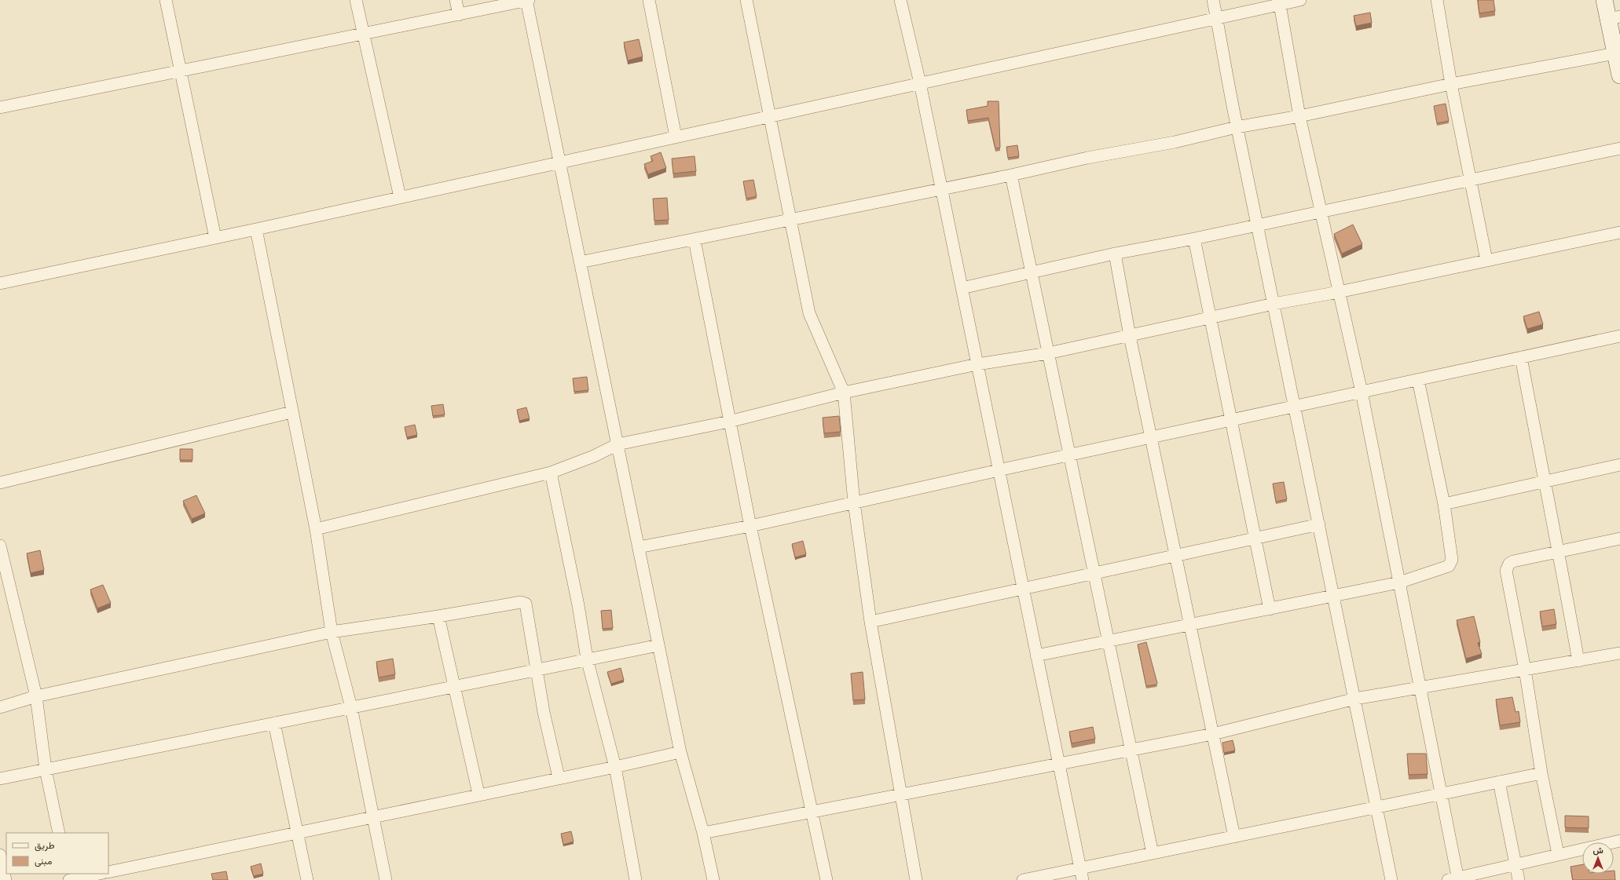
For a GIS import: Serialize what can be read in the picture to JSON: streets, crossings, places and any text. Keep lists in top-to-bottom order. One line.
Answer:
{"legend":["طريق","مبنى"],"north":"top"}
